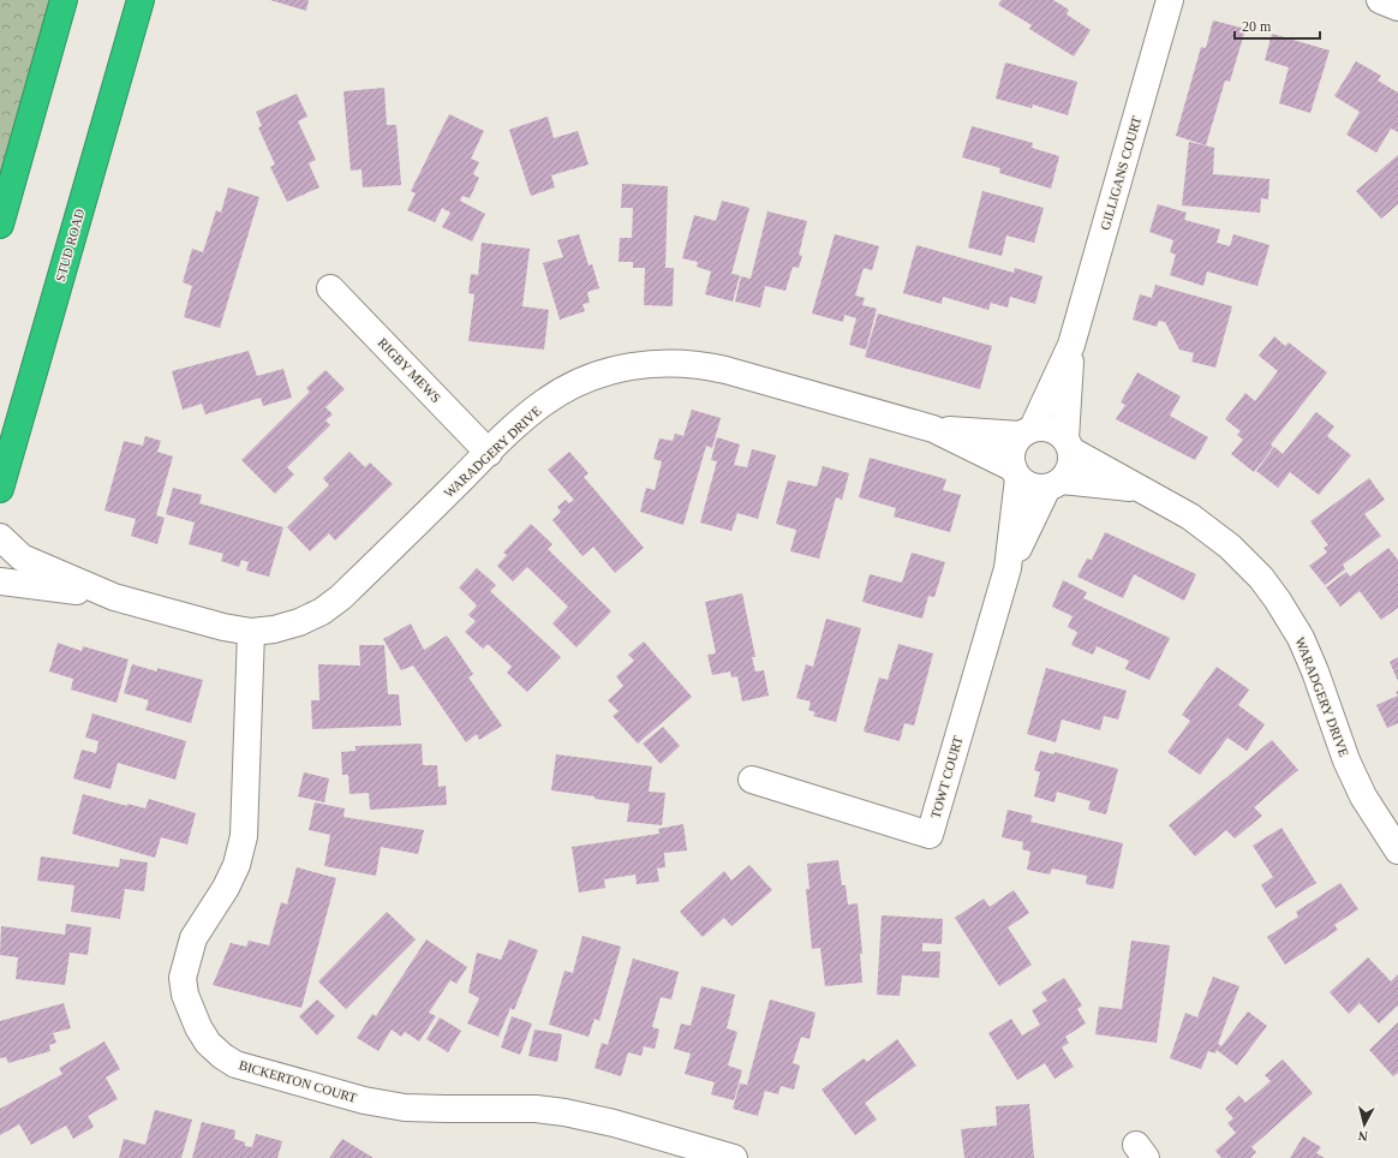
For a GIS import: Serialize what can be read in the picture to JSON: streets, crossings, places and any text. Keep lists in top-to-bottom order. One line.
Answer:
{"streets":{"highway":["STUD ROAD"],"street":["GILLIGANS COURT","RIGBY MEWS","WARADGERY DRIVE","TOWT COURT","BICKERTON COURT"]},"crossings":[["GILLIGANS COURT","WARADGERY DRIVE"],["GILLIGANS COURT","TOWT COURT"],["RIGBY MEWS","WARADGERY DRIVE"],["WARADGERY DRIVE","TOWT COURT"],["WARADGERY DRIVE","BICKERTON COURT"]],"scale_bar":"20 m","north":"bottom"}
